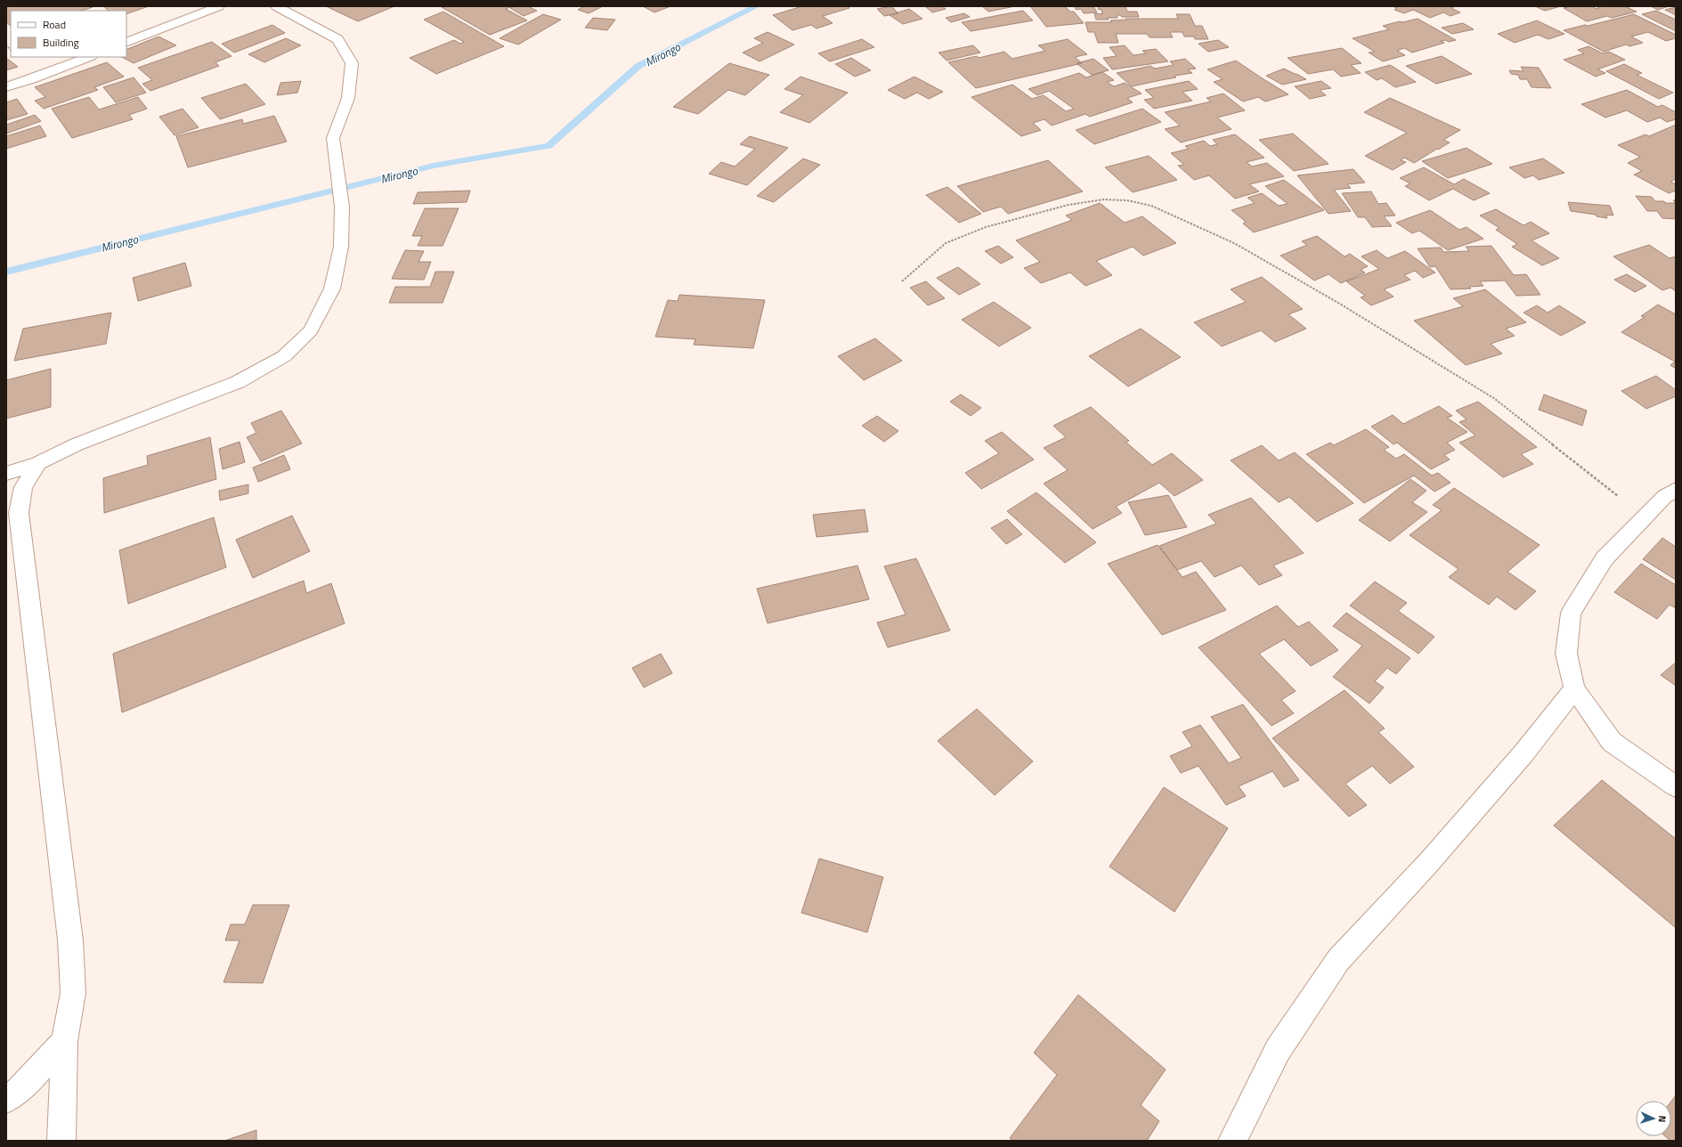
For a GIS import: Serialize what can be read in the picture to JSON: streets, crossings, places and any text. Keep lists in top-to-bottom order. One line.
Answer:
{"water":["Mirongo"],"legend":["Road","Building"],"north":"right"}
